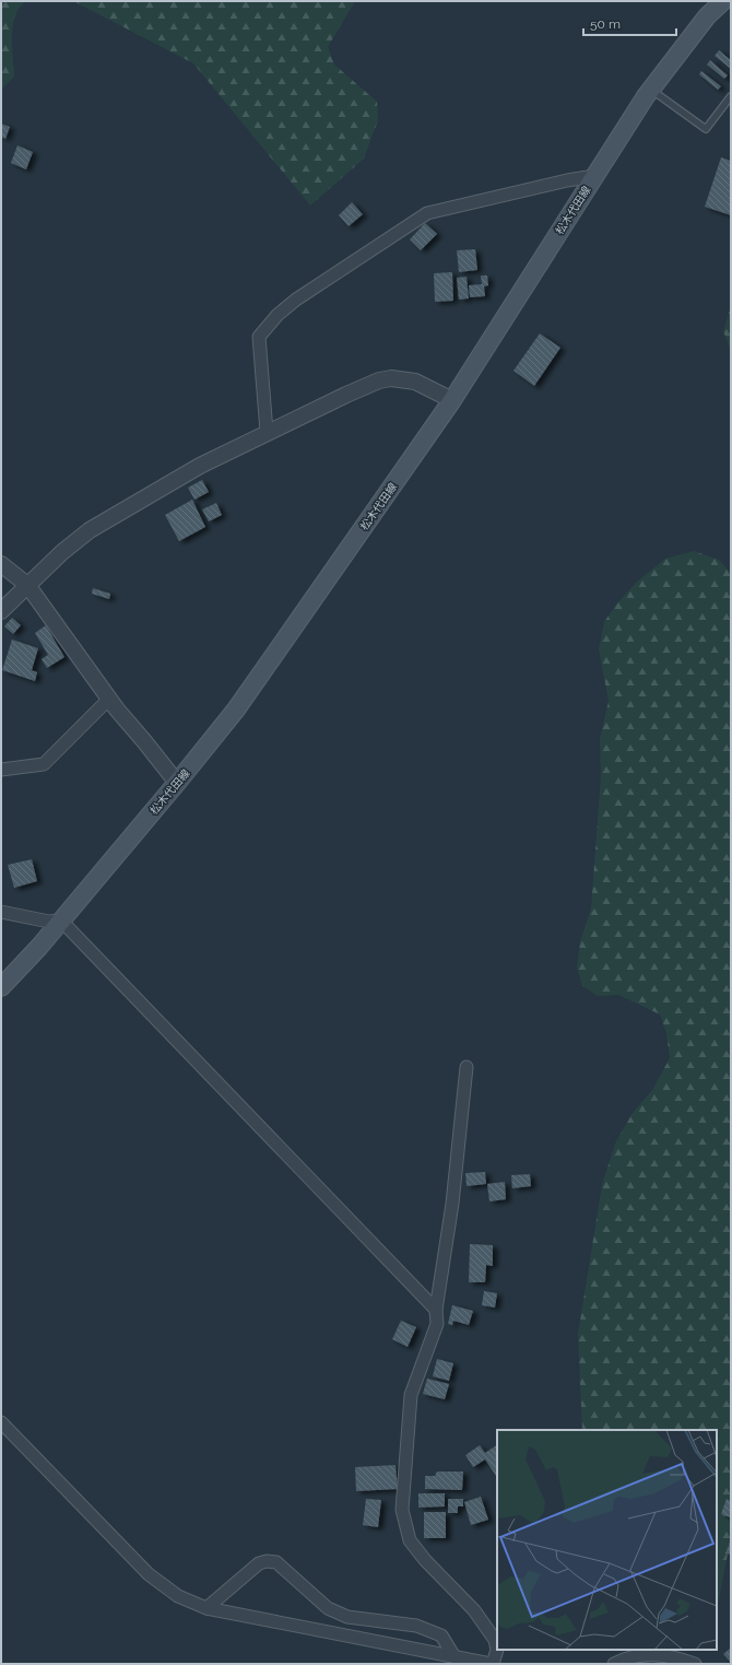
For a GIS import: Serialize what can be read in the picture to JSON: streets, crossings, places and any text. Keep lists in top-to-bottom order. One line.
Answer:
{"streets":{"main road":["松木代田線"]},"scale_bar":"50 m"}
